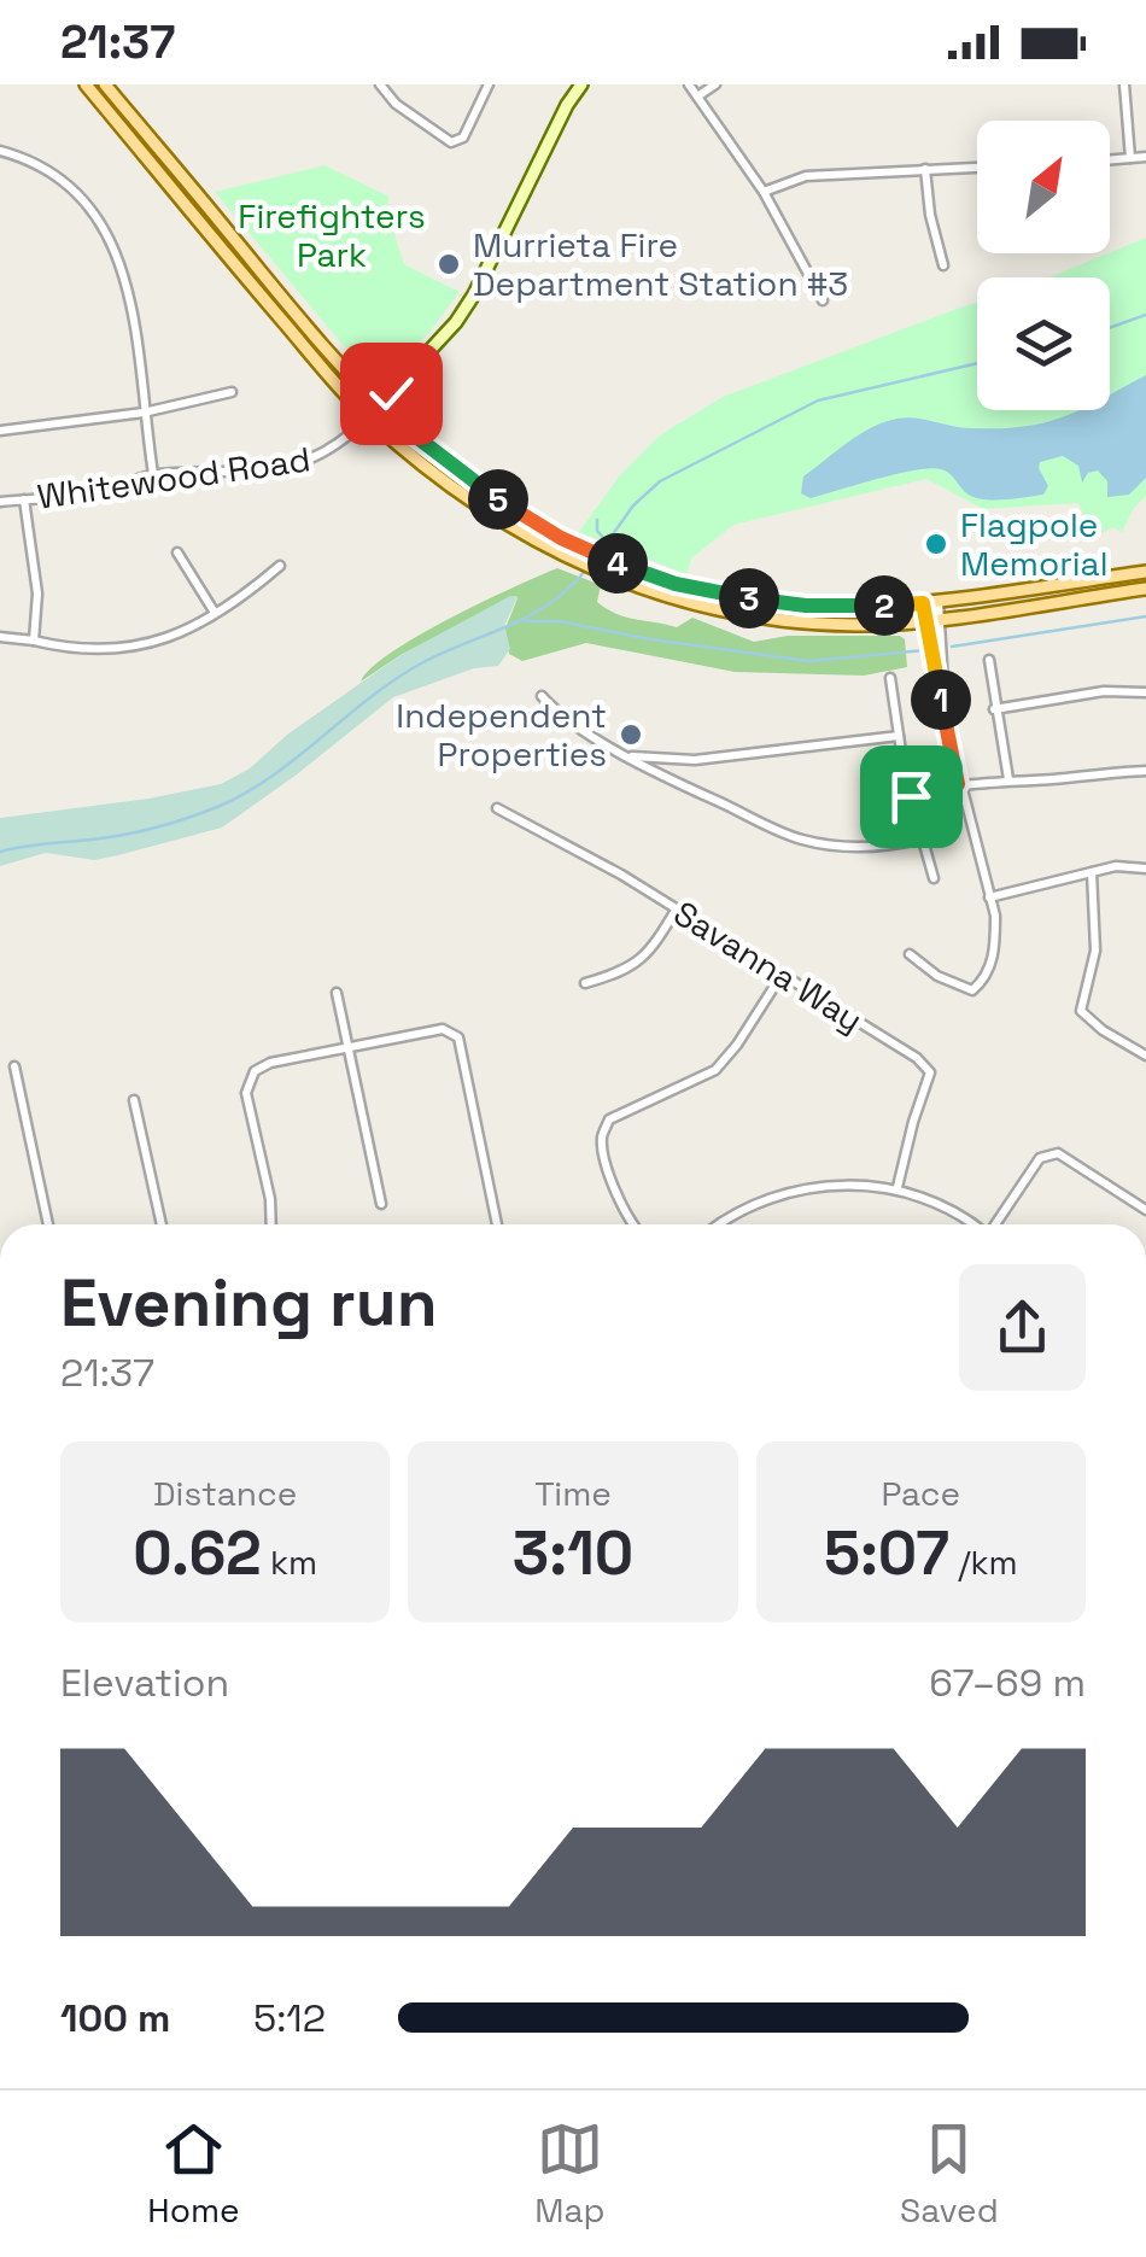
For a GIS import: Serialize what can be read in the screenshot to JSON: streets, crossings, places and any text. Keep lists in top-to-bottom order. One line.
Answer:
{"streets":{"main road":["Whitewood Road"],"street":["Savanna Way"]},"parks":["Firefighters Park"],"places":["Murrieta Fire Department Station #3","Flagpole Memorial","Independent Properties"],"north":"top right","page":{"status":"21:37","pins":["5","4","3","2","1"],"heading":["Evening run","21:37"],"stats":[["Distance","0.62 km"],["Time","3:10"],["Pace","5:07 /km"]],"chart":["Elevation","67–69 m"],"list":[{"name":"100 m","note":"5:12"}],"tabs":["Home","Map","Saved"]}}
